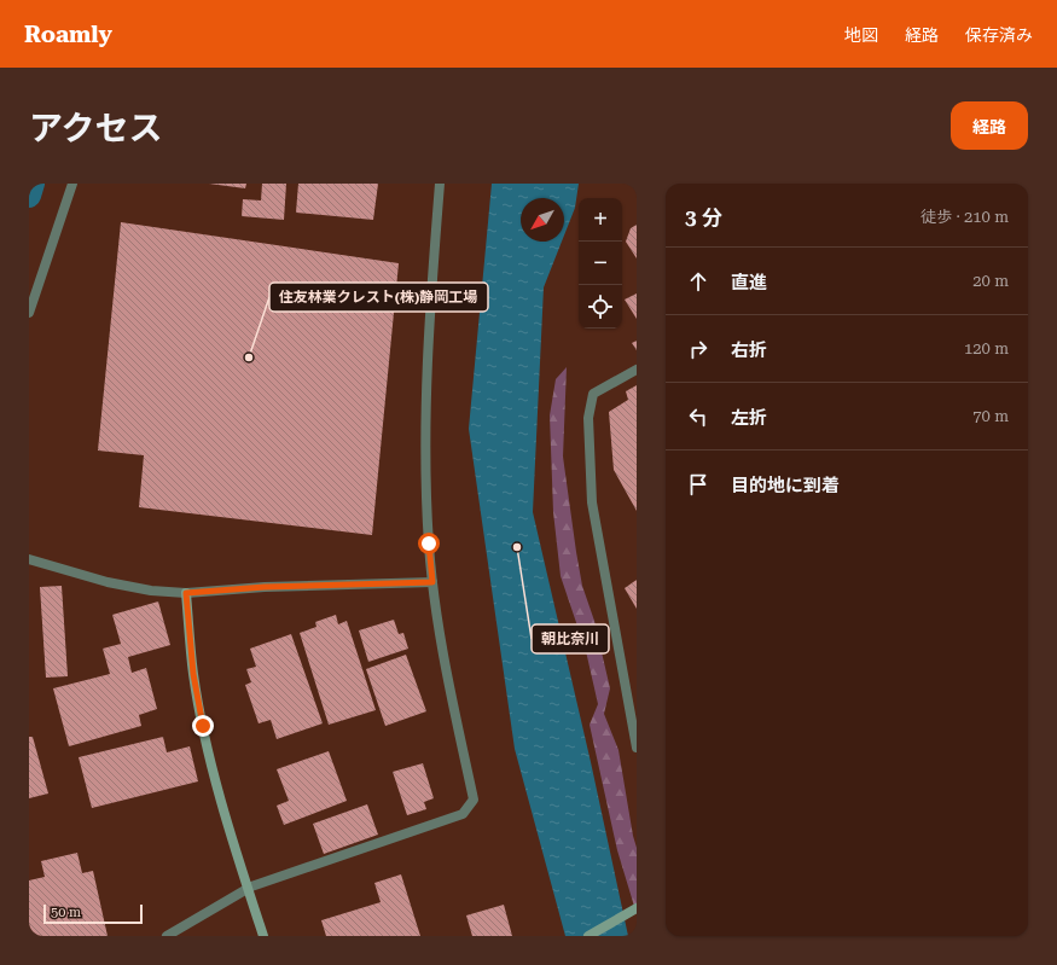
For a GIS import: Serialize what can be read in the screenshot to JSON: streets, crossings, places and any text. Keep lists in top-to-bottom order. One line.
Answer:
{"places":["住友林業クレスト(株)静岡工場","朝比奈川"],"scale_bar":"50 m","north":"bottom left","page":{"header":"Roamly","nav":["地図","経路","保存済み"],"title":"アクセス","buttons":"経路","heading":["3 分","徒歩 · 210 m"],"map_buttons":["+","−"],"list":[["直進","20 m"],["右折","120 m"],["左折","70 m"],"目的地に到着"],"scale":"50 m"}}
